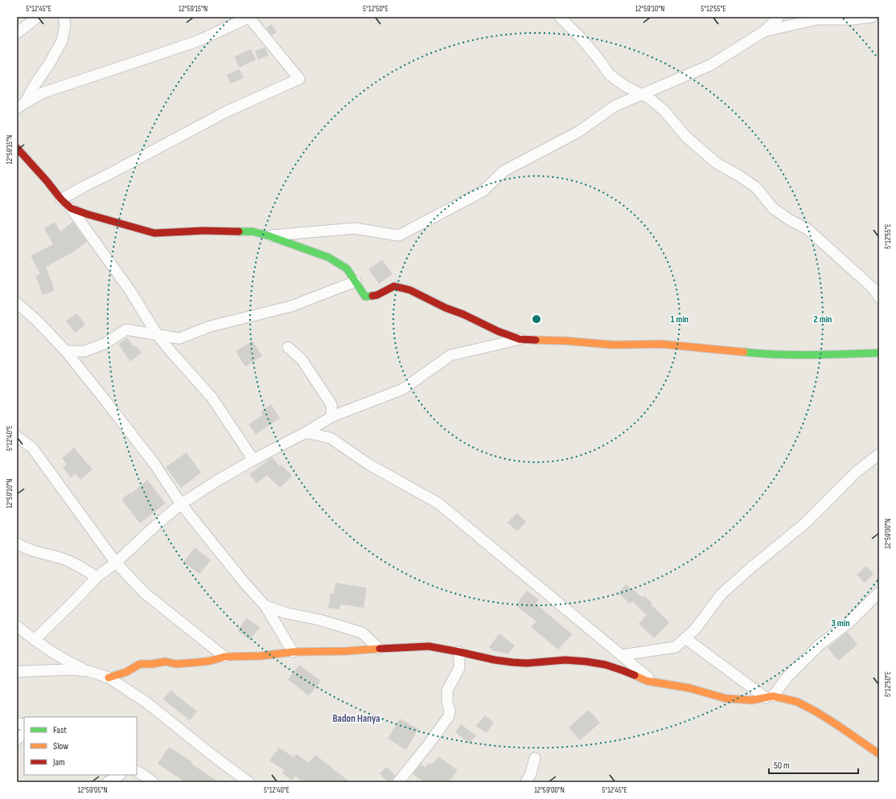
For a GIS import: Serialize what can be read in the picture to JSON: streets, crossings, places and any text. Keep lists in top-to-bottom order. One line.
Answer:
{"districts":["Badon Hanya"],"legend":["Fast","Slow","Jam"],"scale_bar":"50 m","coordinates":["5°12'45\"E","12°59'15\"N","5°12'50\"E","12°59'10\"N","5°12'55\"E","5°12'40\"E","12°59'00\"N","12°59'05\"N"],"rings":["1 min","2 min","3 min"]}
